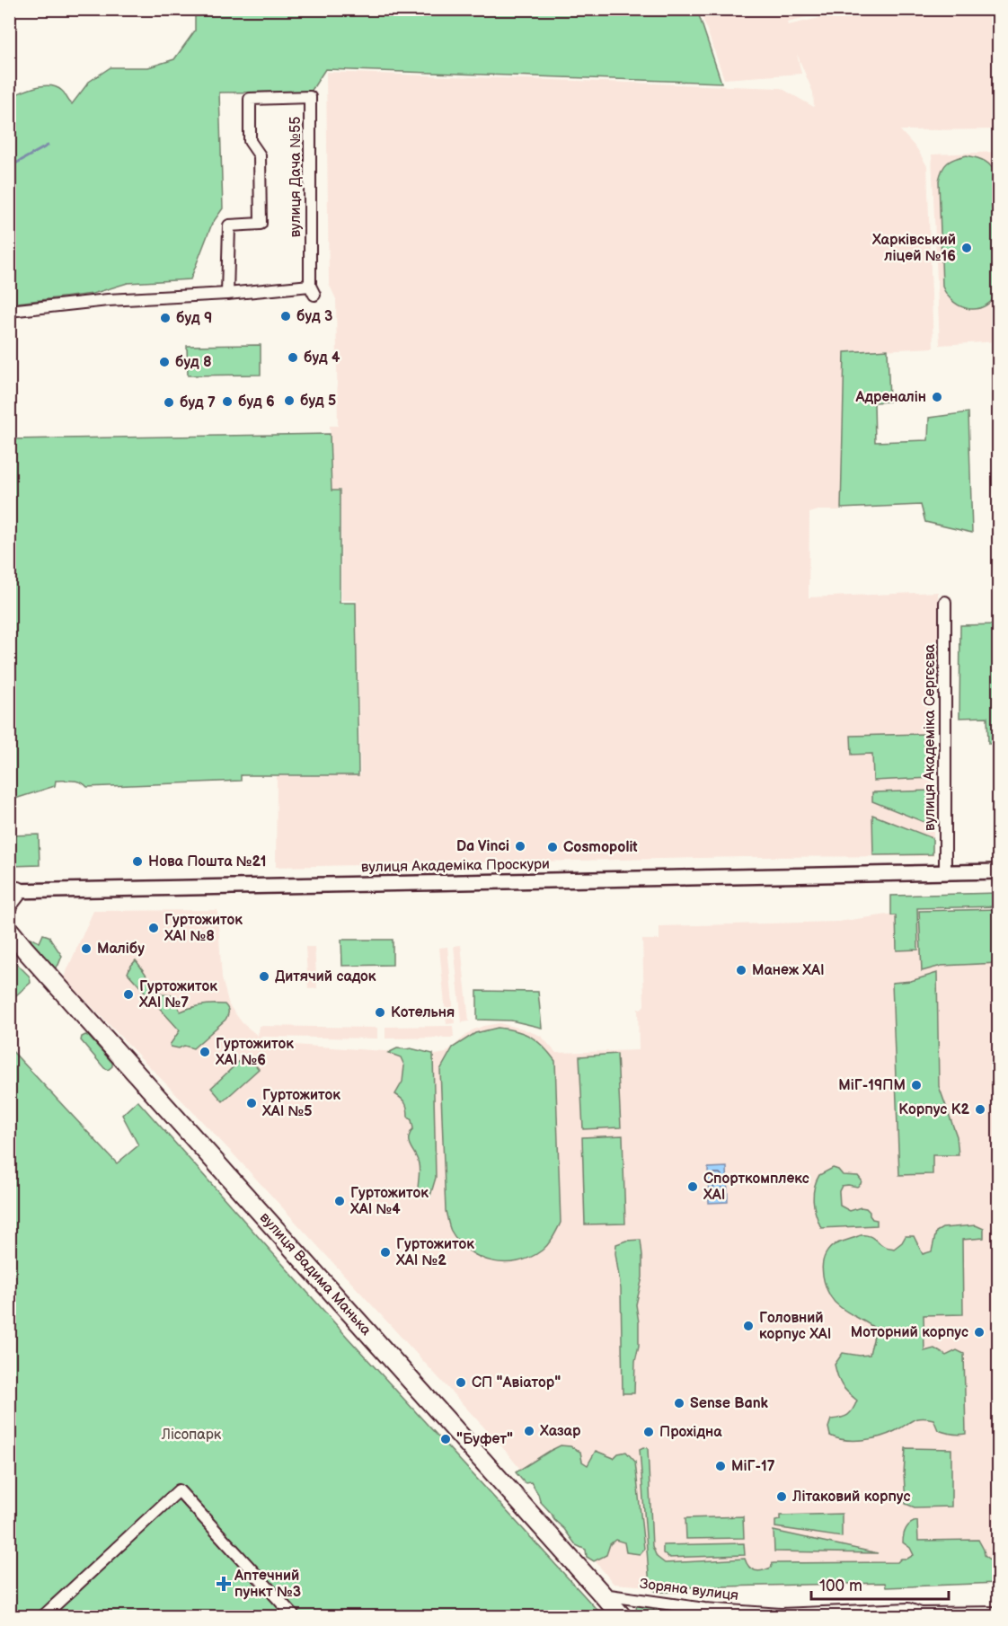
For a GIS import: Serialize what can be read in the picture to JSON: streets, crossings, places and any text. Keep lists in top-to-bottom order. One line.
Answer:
{"streets":{"main road":["вулиця Вадима Манька"],"street":["вулиця Дача №55","вулиця Академіка Сергєєва","вулиця Академіка Проскури","Зоряна вулиця"]},"crossings":[["вулиця Академіка Сергєєва","вулиця Академіка Проскури"],["вулиця Вадима Манька","Зоряна вулиця"]],"parks":["Лісопарк"],"places":{"other":["Харківський ліцей №16","буд 3","буд 9","буд 4","буд 8","Адреналін","буд 5","буд 6","буд 7","Da Vinci","Cosmopolit","Нова Пошта №21","Гуртожиток ХАІ №8","Малібу","Манеж ХАІ","Дитячий садок","Гуртожиток ХАІ №7","Котельня","Гуртожиток ХАІ №6","МіГ-19ПМ","Гуртожиток ХАІ №5","Корпус К2","Спорткомплекс ХАІ","Гуртожиток ХАІ №4","Гуртожиток ХАІ №2","Головний корпус ХАІ","Моторний корпус","СП \"Авіатор\"","Sense Bank","Хазар","Прохідна","\"Буфет\"","МіГ-17","Літаковий корпус"],"health":["Аптечний пункт №3"]},"scale_bar":"100 m"}
